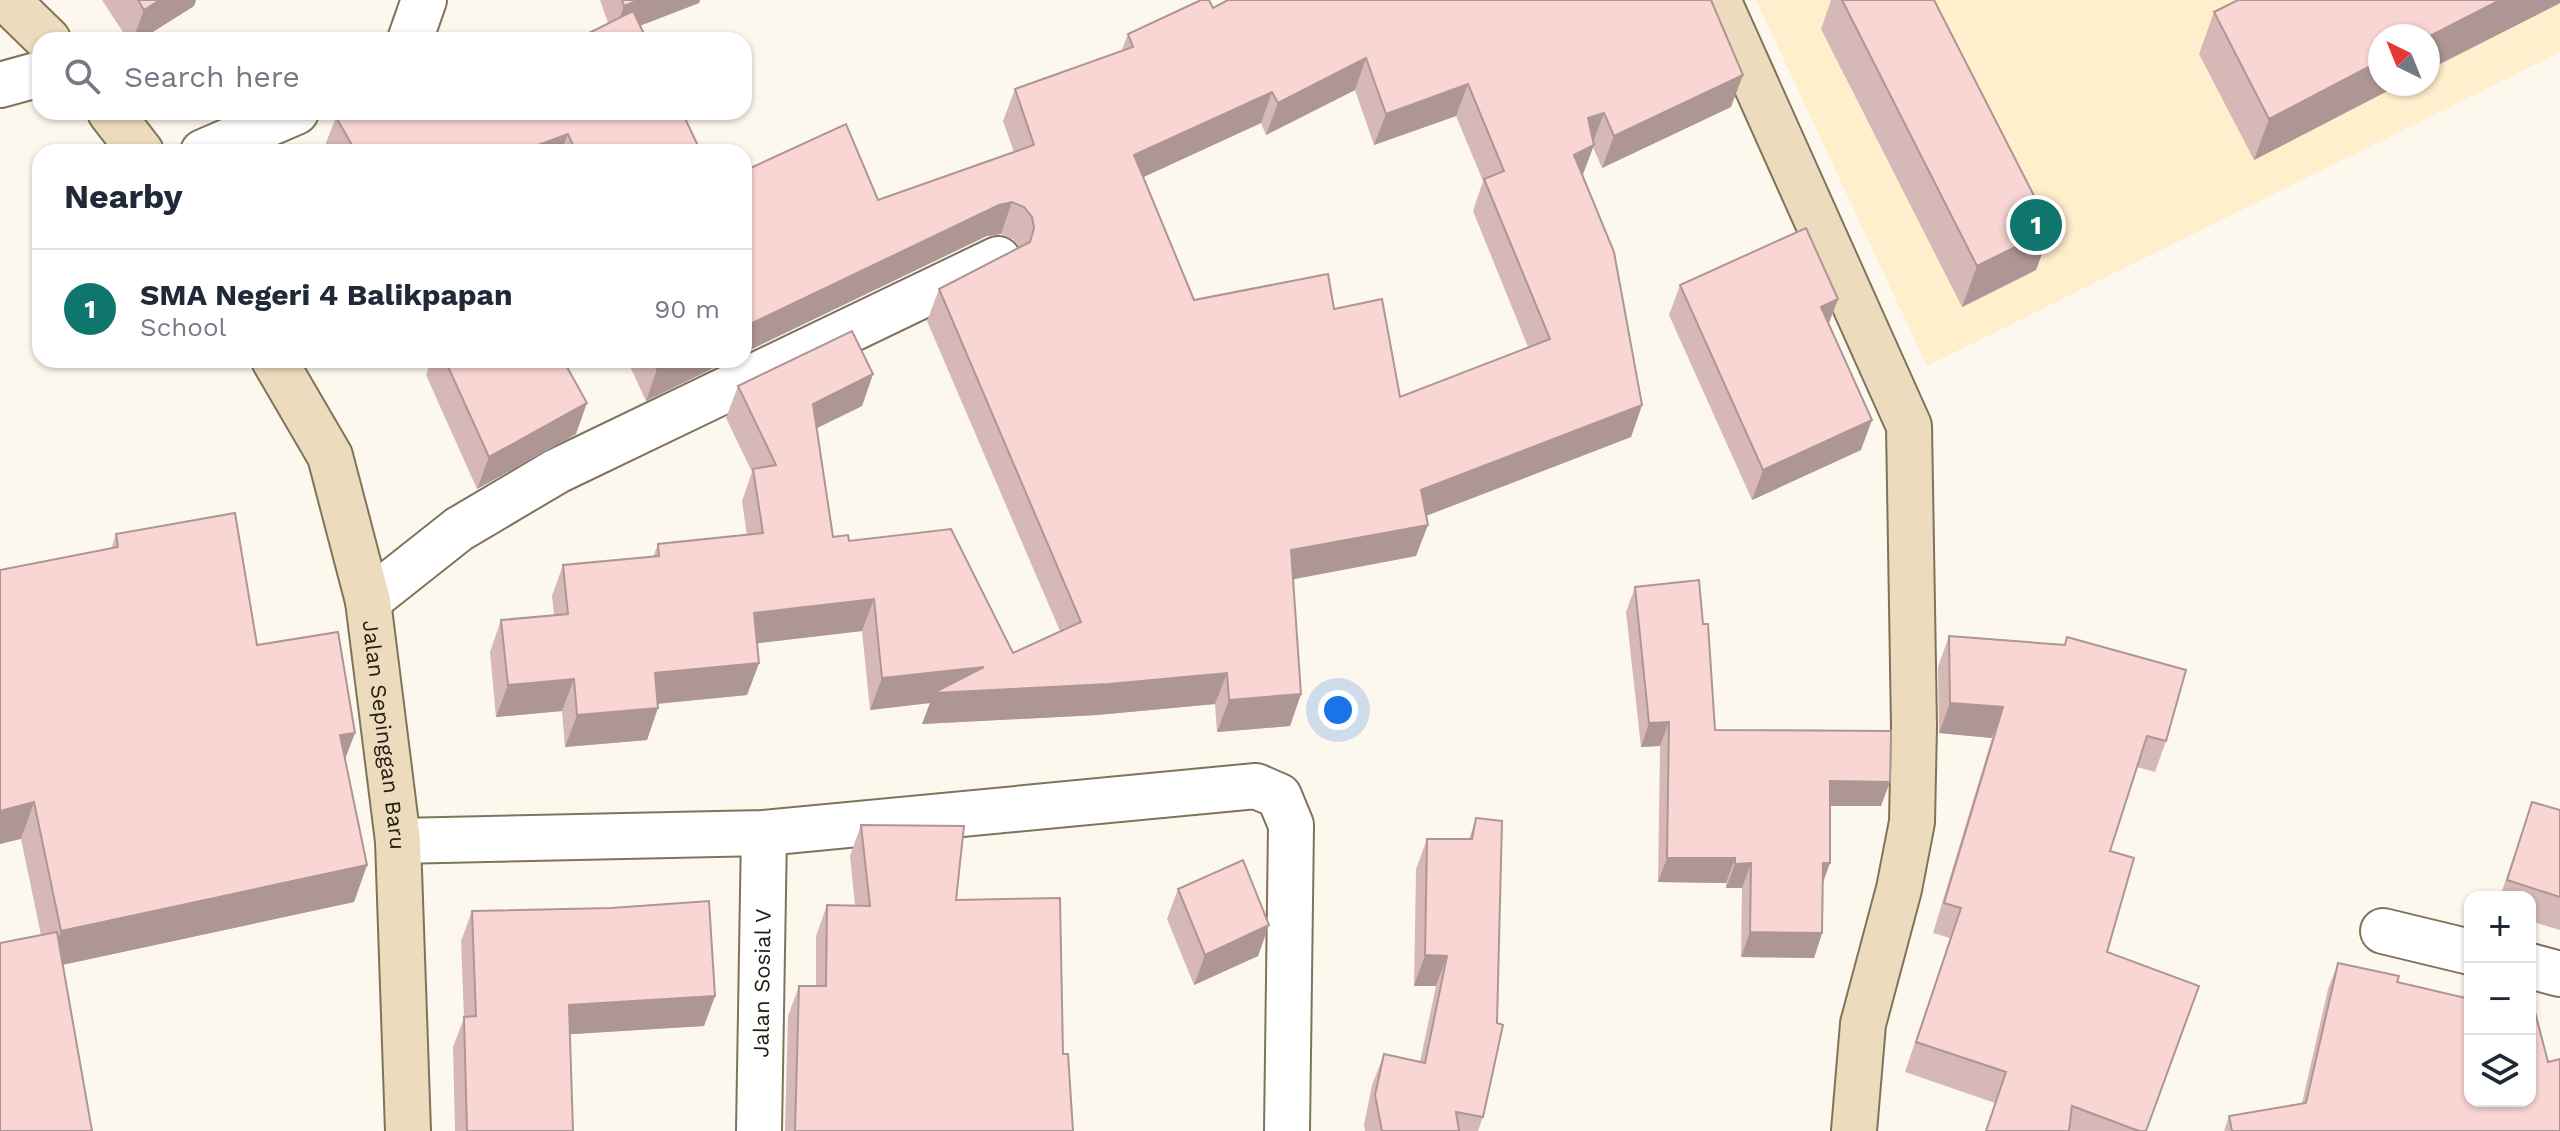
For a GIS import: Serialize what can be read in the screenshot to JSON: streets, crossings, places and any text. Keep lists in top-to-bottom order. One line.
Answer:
{"streets":{"street":["Jalan Sepinggan Baru","Jalan Sosial V"]},"north":"top left","page":{"search":"Search here","heading":"Nearby","pins":"1","list":[{"mark":"1","name":"SMA Negeri 4 Balikpapan","note":"School","value":"90 m"}],"map_buttons":["+","−"]}}
